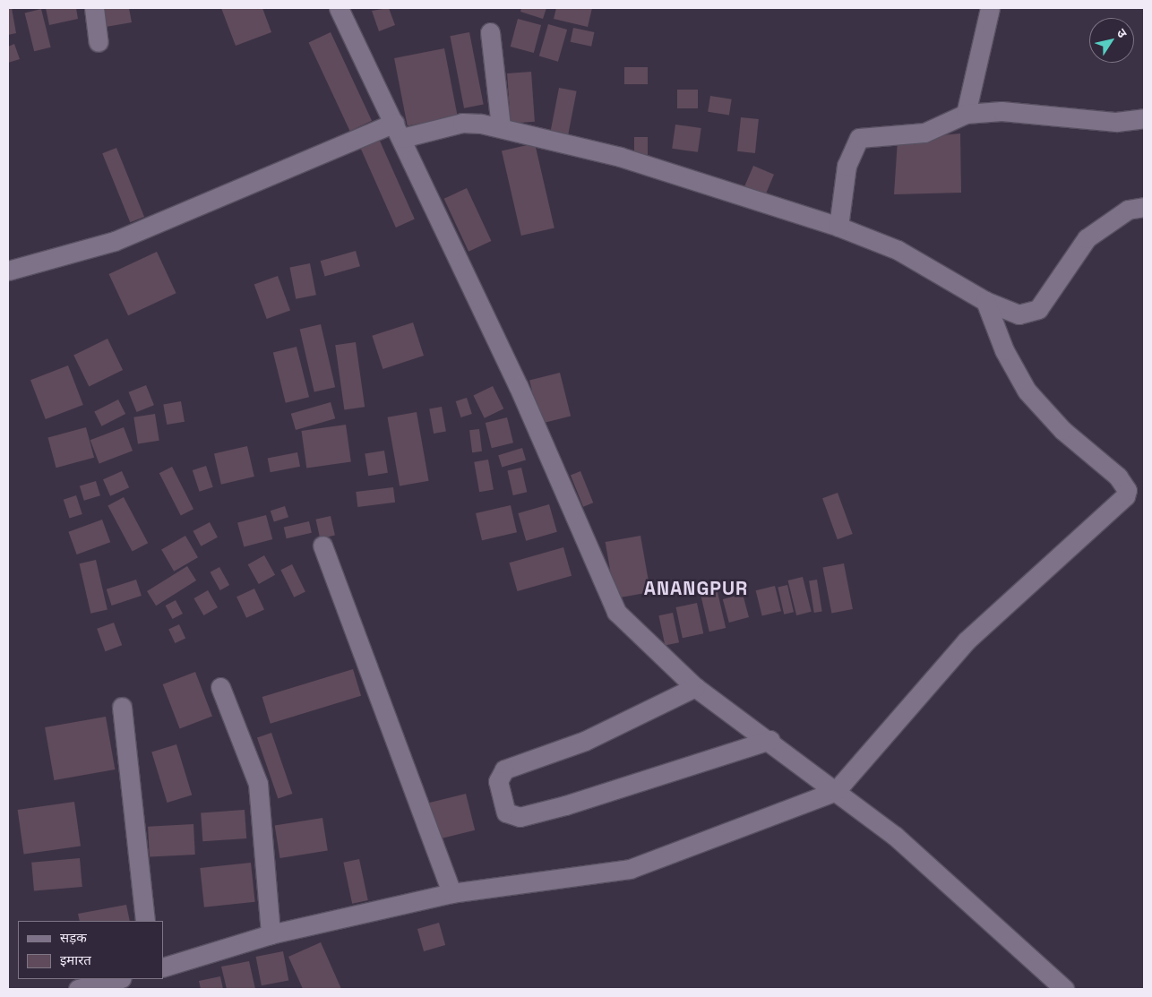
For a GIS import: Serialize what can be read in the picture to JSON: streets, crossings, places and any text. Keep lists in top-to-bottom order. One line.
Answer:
{"districts":["ANANGPUR"],"legend":["सड़क","इमारत"],"north":"top right"}
